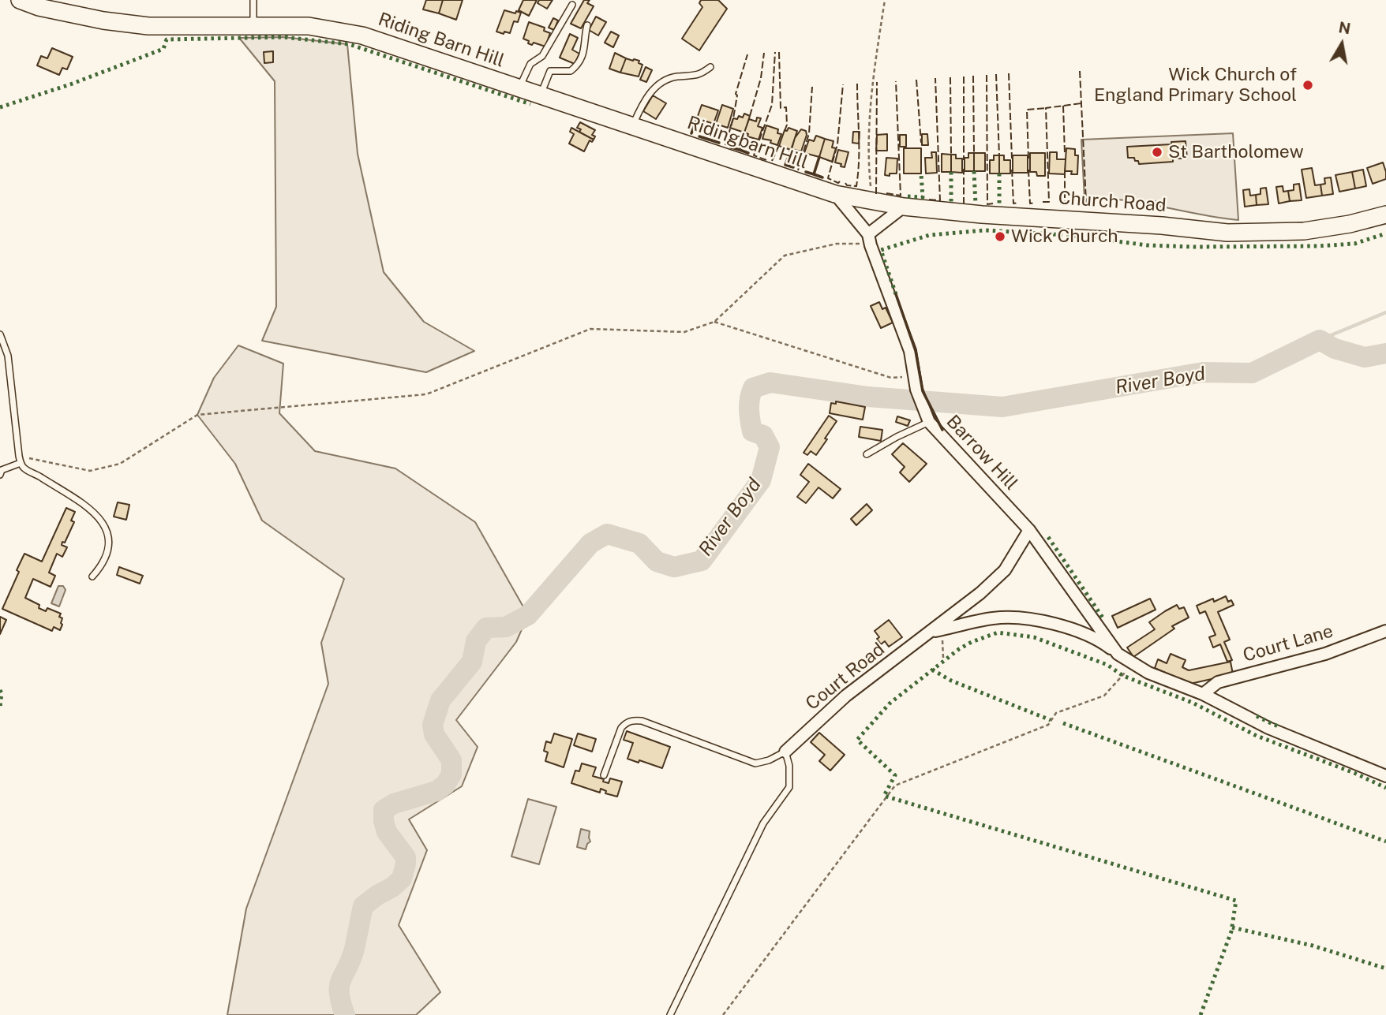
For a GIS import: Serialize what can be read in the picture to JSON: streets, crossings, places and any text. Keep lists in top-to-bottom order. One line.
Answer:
{"streets":{"main road":["Riding Barn Hill","Ridingbarn Hill","Church Road"],"street":["Barrow Hill","Court Lane","Court Road"]},"crossings":[["Riding Barn Hill","Ridingbarn Hill"],["Ridingbarn Hill","Church Road"],["Ridingbarn Hill","Barrow Hill"],["Church Road","Barrow Hill"],["Barrow Hill","Court Road"]],"water":["River Boyd"],"places":["Wick Church of England Primary School","St Bartholomew","Wick Church"],"north":"top"}
